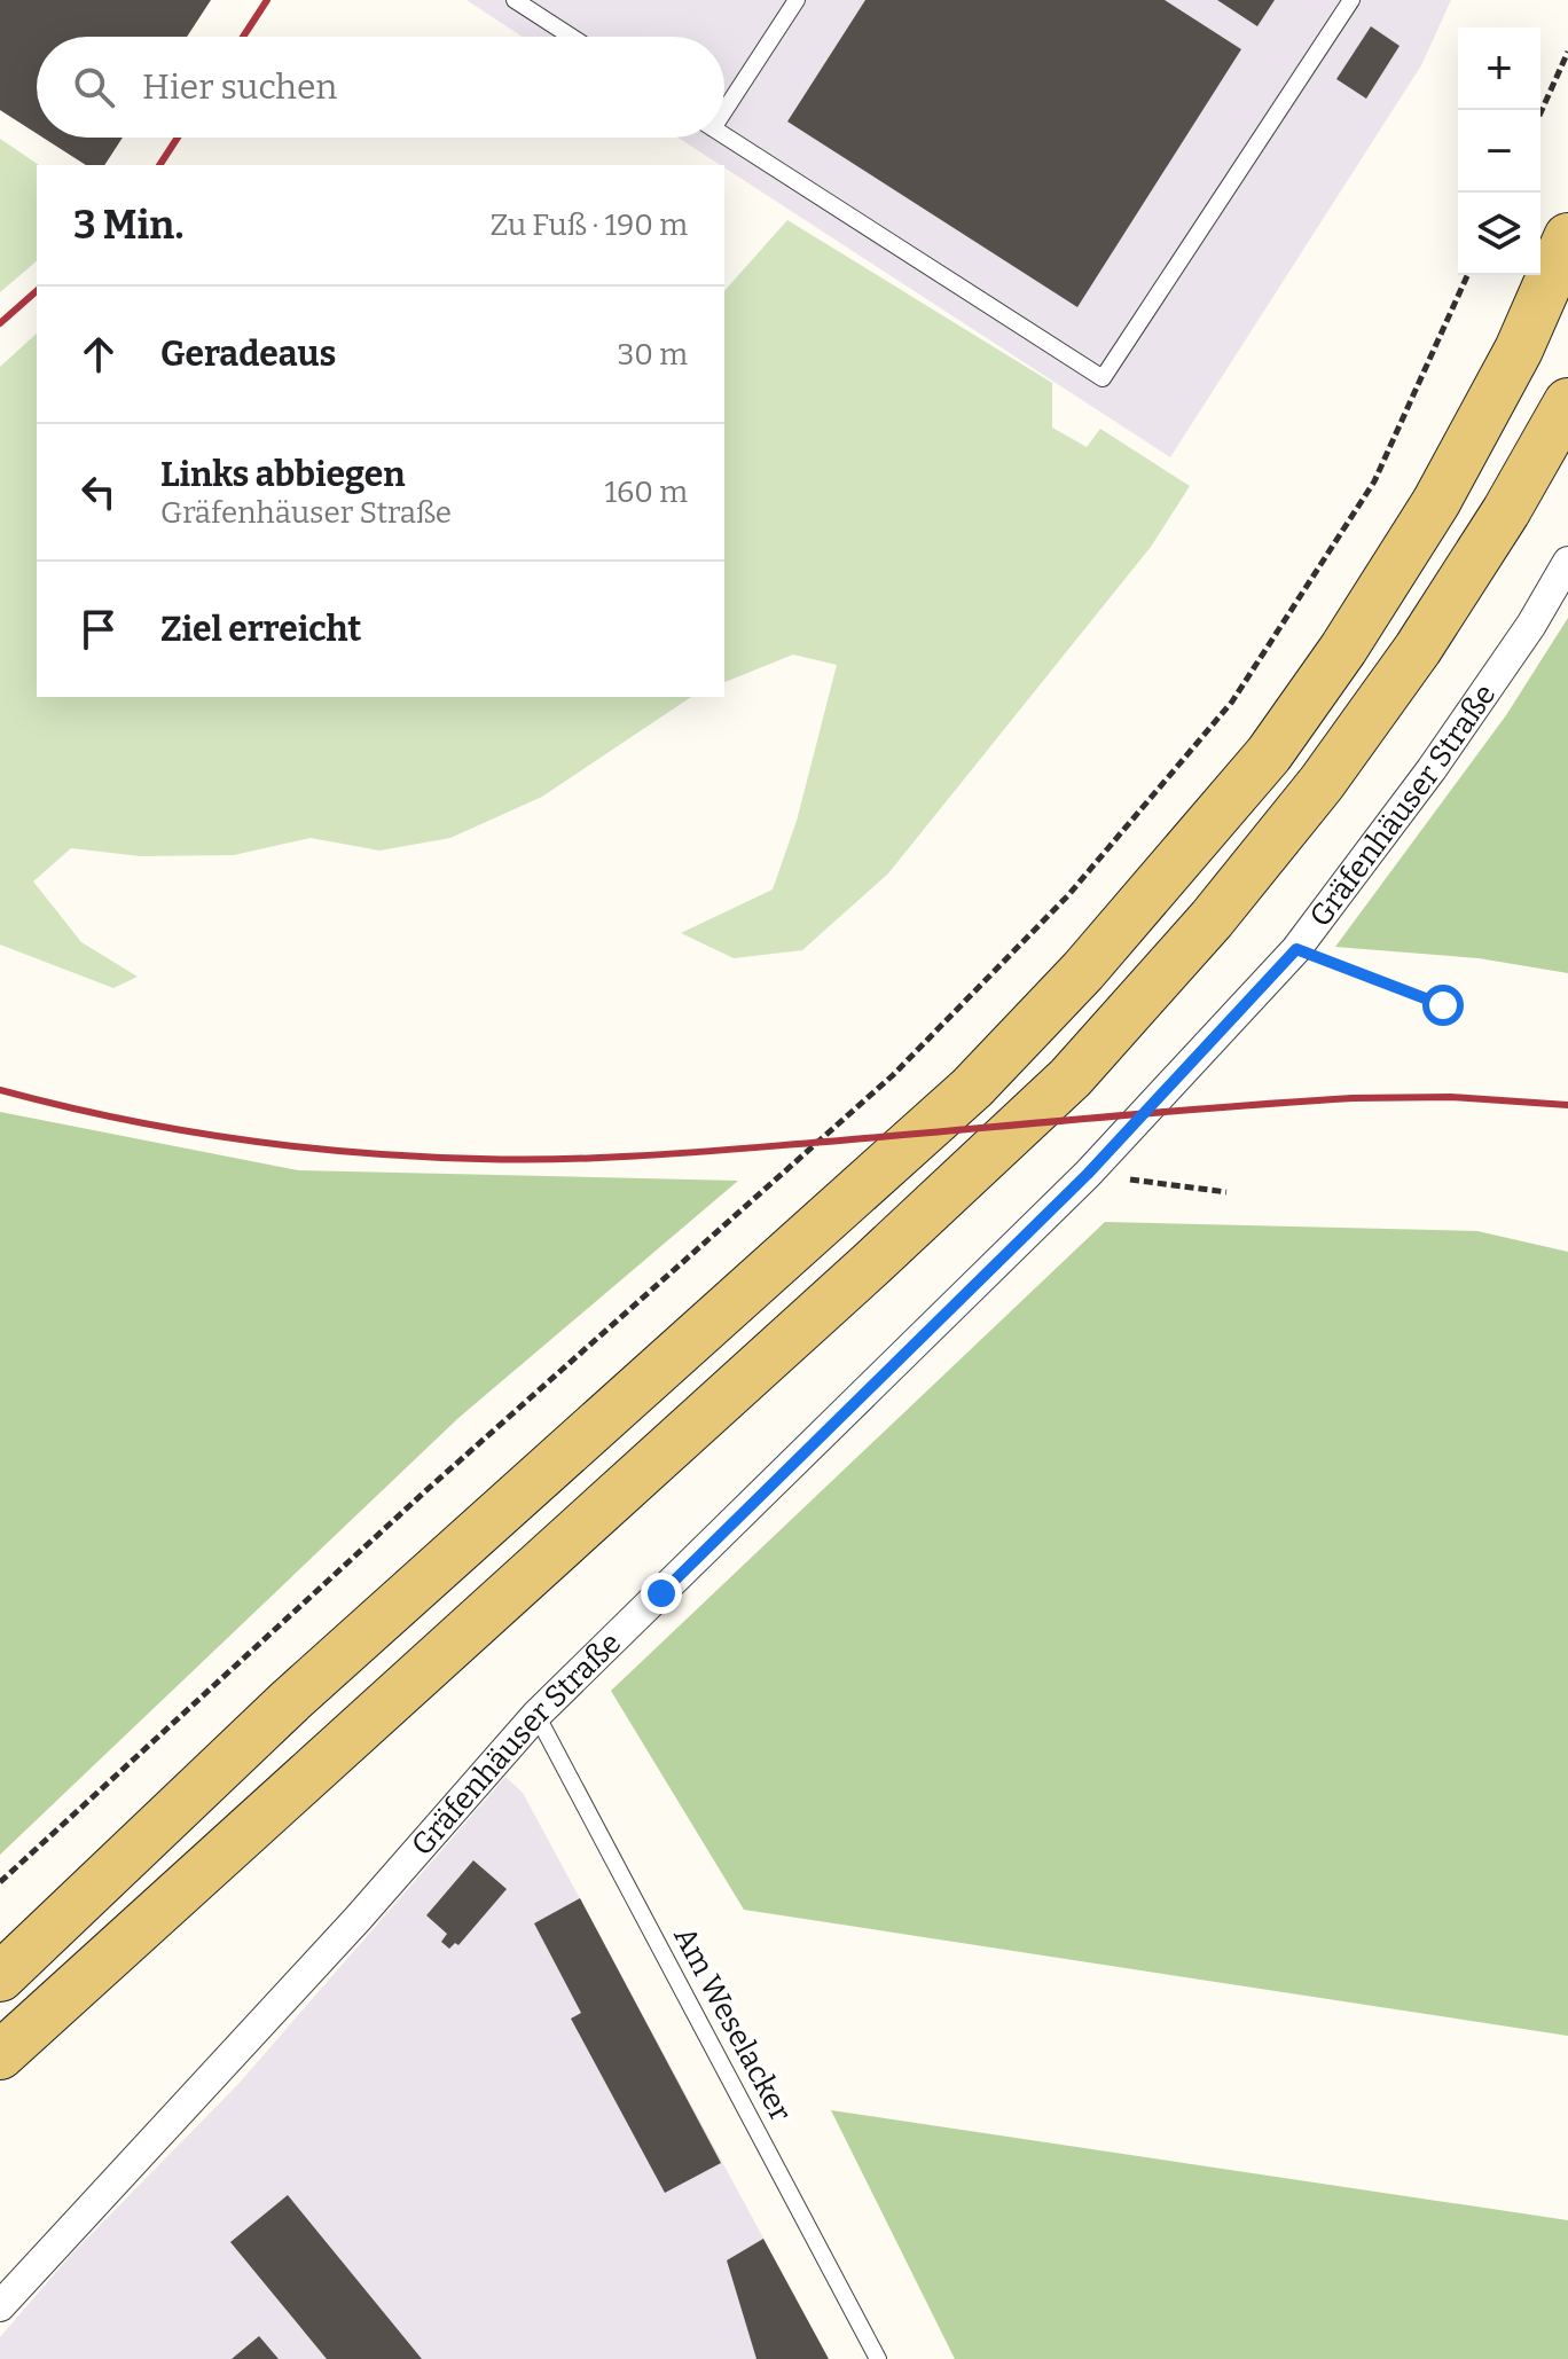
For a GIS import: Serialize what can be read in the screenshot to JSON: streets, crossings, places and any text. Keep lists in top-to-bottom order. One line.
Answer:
{"streets":{"street":["Gräfenhäuser Straße"],"lane":["Am Weselacker"]},"crossings":[["Gräfenhäuser Straße","Am Weselacker"]],"page":{"map_buttons":["+","−"],"search":"Hier suchen","heading":["3 Min.","Zu Fuß · 190 m"],"list":[["Geradeaus","30 m"],["Links abbiegen","Gräfenhäuser Straße","160 m"],"Ziel erreicht"]}}
